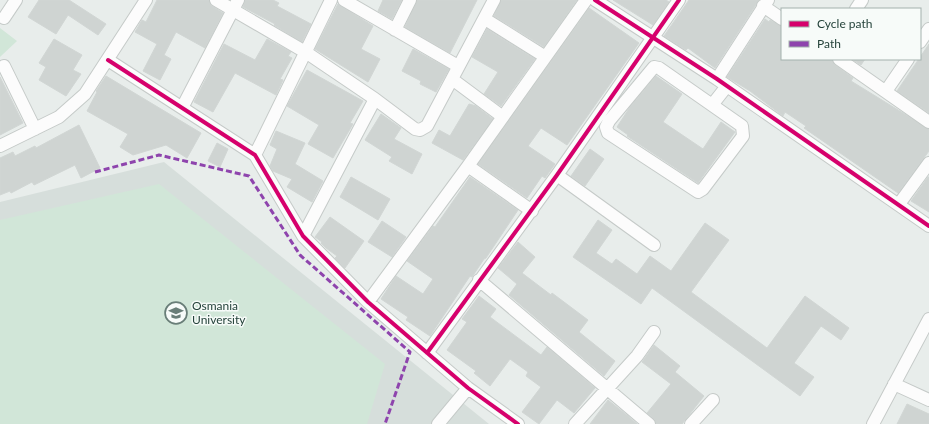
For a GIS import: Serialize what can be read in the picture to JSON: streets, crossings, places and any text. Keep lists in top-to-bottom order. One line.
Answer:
{"places":{"school or university":["Osmania University"]},"legend":["Cycle path","Path"]}
